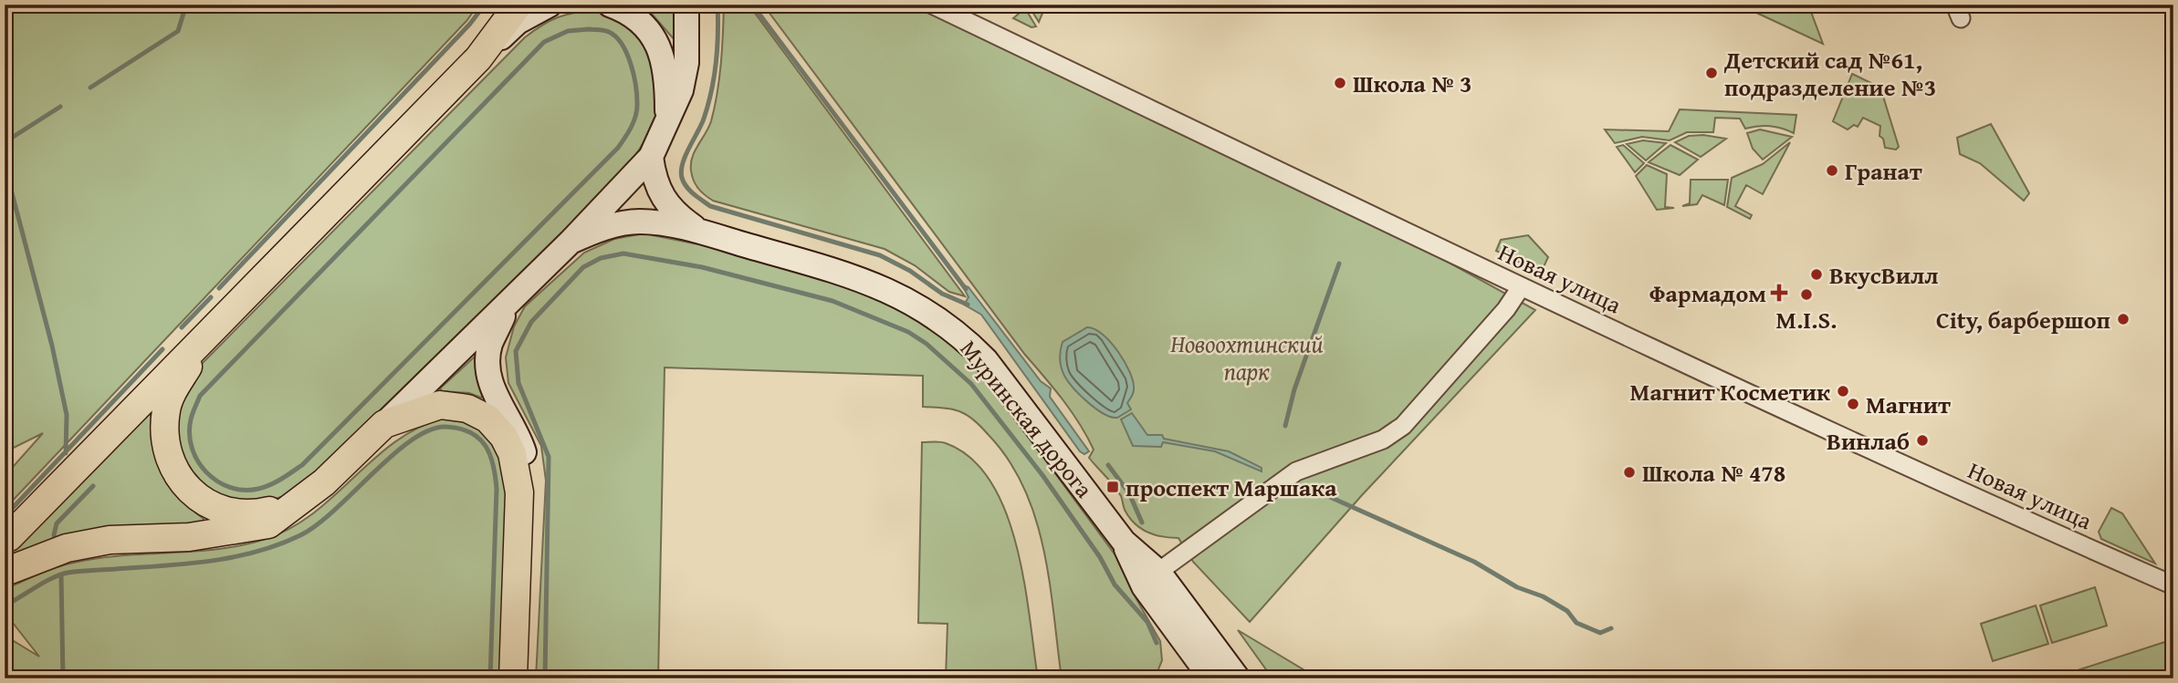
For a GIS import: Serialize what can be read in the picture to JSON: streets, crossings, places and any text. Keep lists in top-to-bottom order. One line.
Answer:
{"streets":{"main road":["Муринская дорога"],"street":["Новая улица"]},"parks":["Новоохтинский парк"],"places":{"other":["Детский сад №61, подразделение №3","Школа № 3","Гранат","ВкусВилл","M.I.S.","City, барбершоп","Магнит Косметик","Магнит","Винлаб","Школа № 478"],"health":["Фармадом"],"transit":["проспект Маршака"]}}
